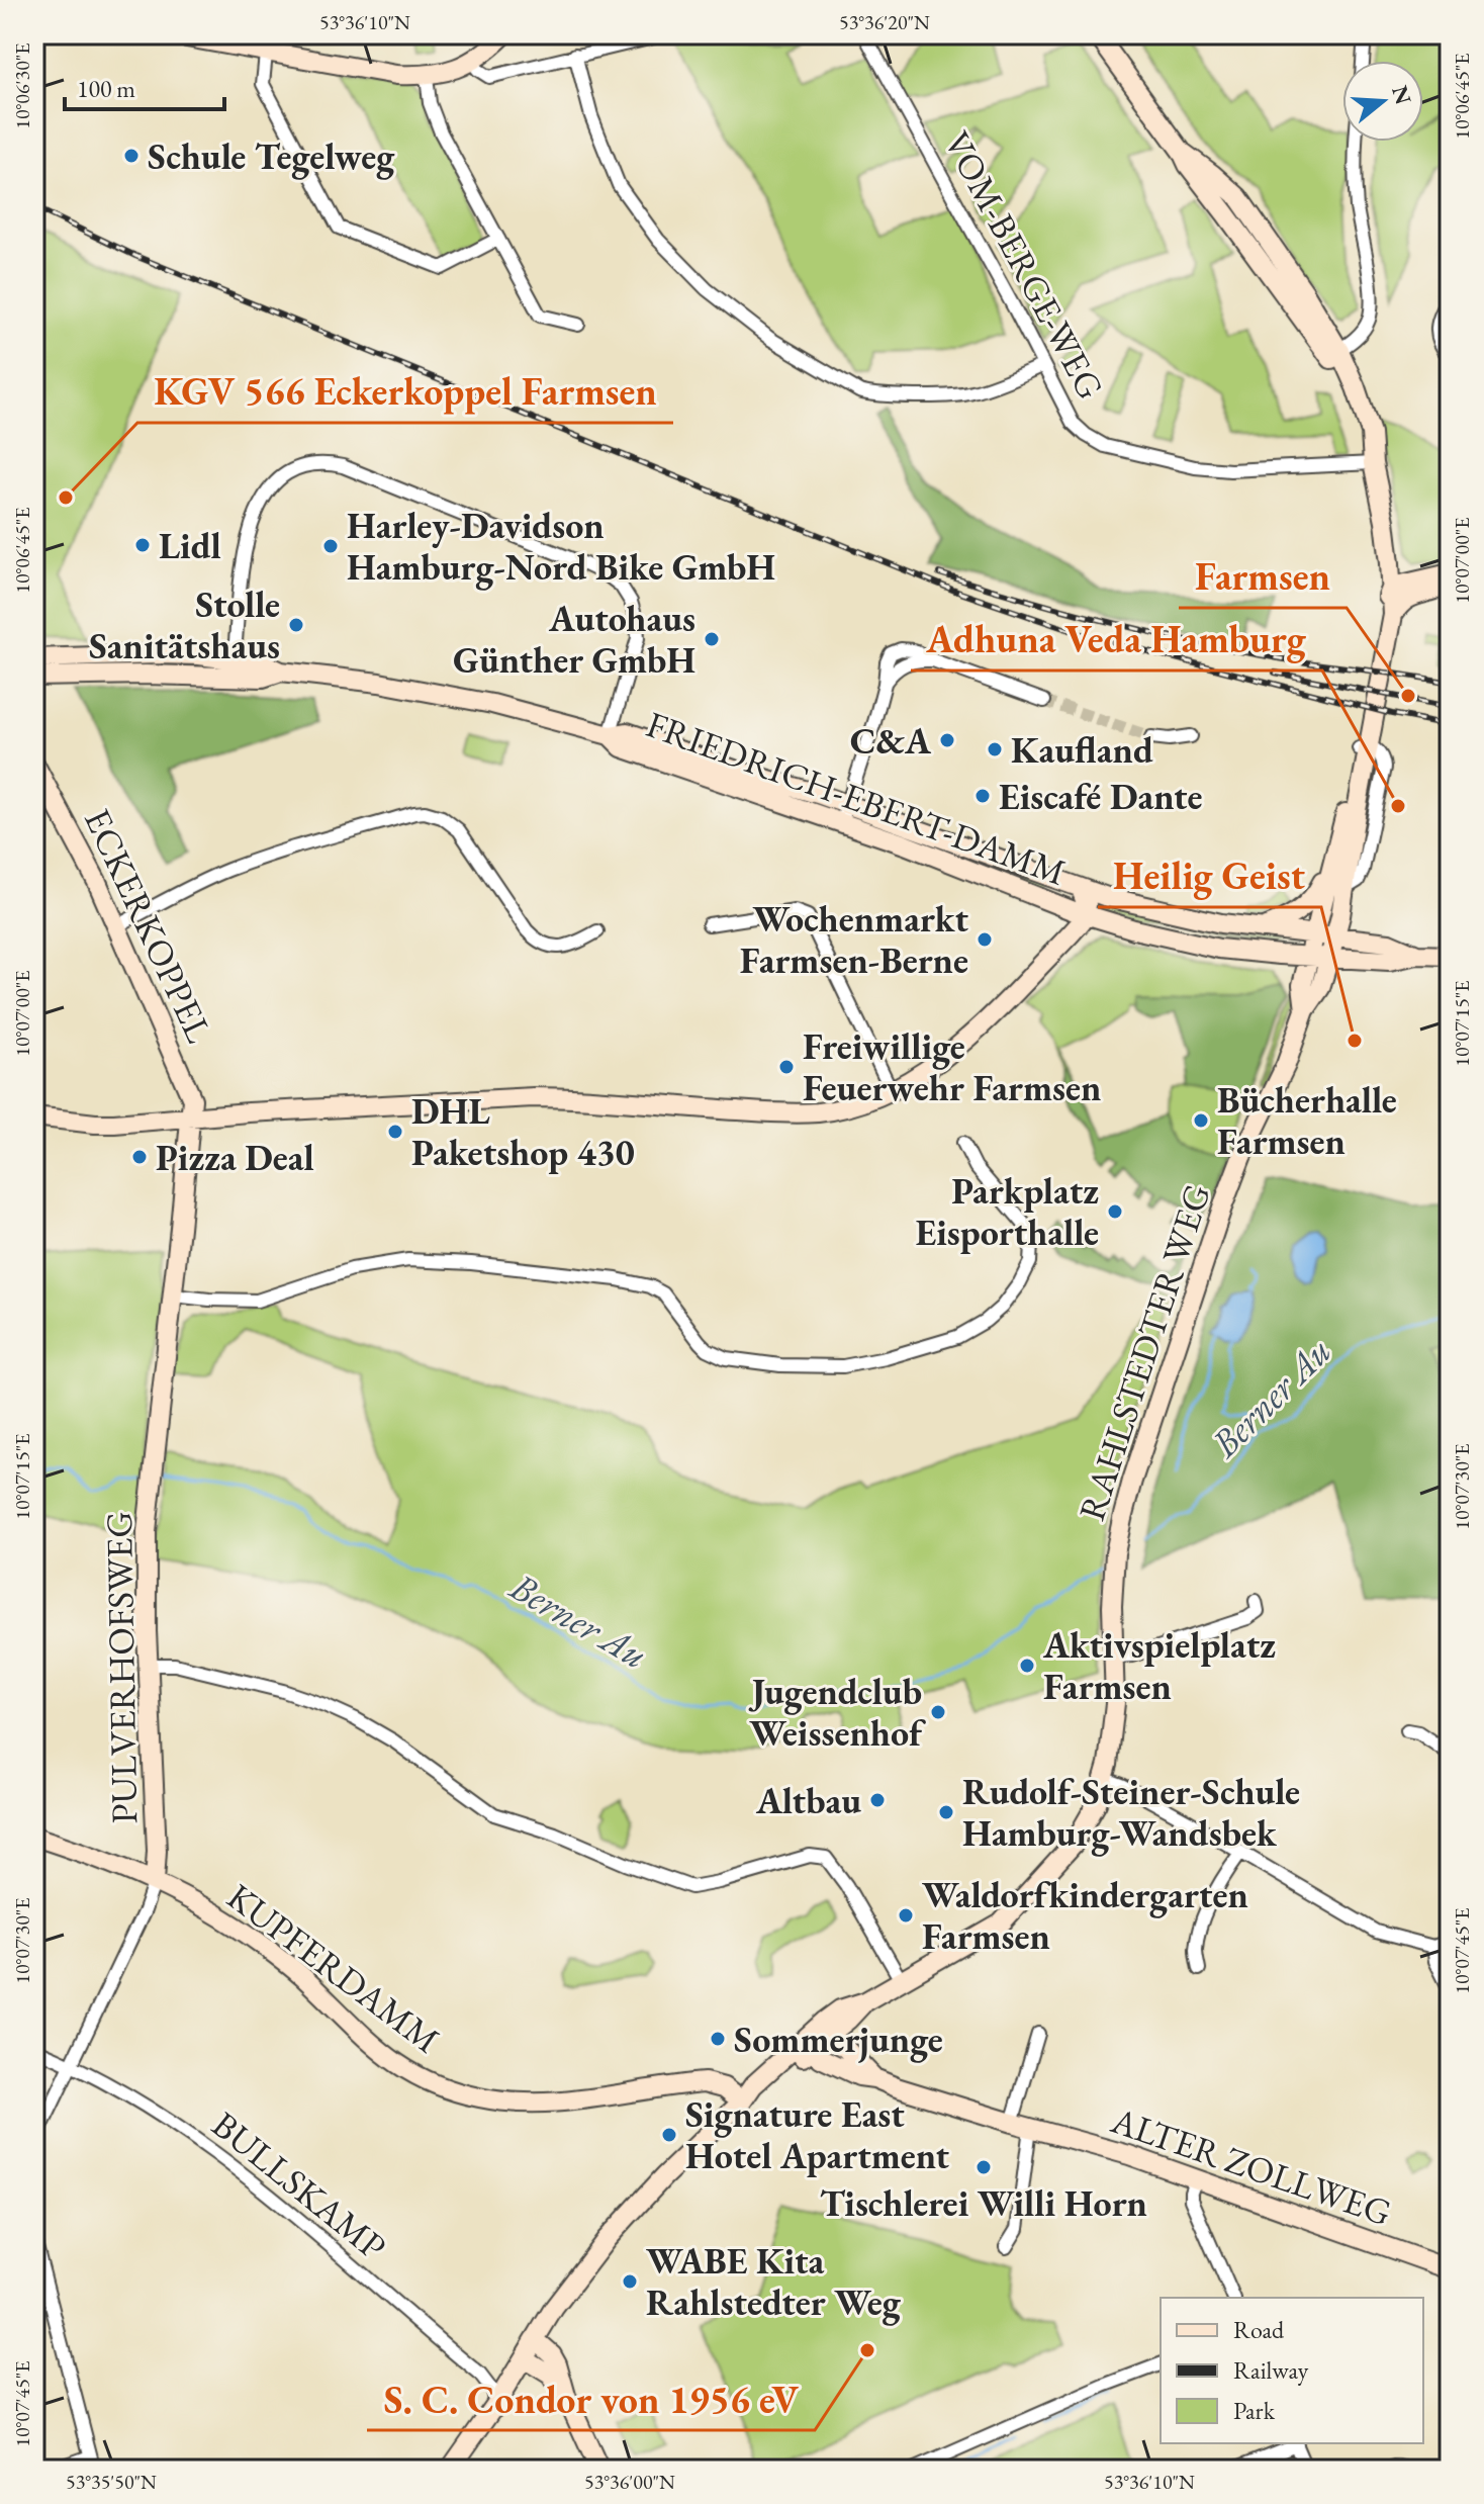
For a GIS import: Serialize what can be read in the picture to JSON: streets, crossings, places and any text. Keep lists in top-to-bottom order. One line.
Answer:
{"streets":{"main road":["FRIEDRICH-EBERT-DAMM","ECKERKOPPEL","RAHLSTEDTER WEG","PULVERHOFSWEG","KUPFERDAMM","ALTER ZOLLWEG"],"street":["VOM-BERGE-WEG","BULLSKAMP"]},"crossings":[["FRIEDRICH-EBERT-DAMM","RAHLSTEDTER WEG"],["ECKERKOPPEL","PULVERHOFSWEG"],["RAHLSTEDTER WEG","KUPFERDAMM"],["RAHLSTEDTER WEG","ALTER ZOLLWEG"],["RAHLSTEDTER WEG","BULLSKAMP"],["PULVERHOFSWEG","KUPFERDAMM"],["PULVERHOFSWEG","BULLSKAMP"]],"water":["Berner Au"],"places":["Schule Tegelweg","KGV 566 Eckerkoppel Farmsen","Lidl","Harley-Davidson Hamburg-Nord Bike GmbH","Stolle Sanitätshaus","Autohaus Günther GmbH","Farmsen","C&A","Kaufland","Eiscafé Dante","Adhuna Veda Hamburg","Wochenmarkt Farmsen-Berne","Heilig Geist","Freiwillige Feuerwehr Farmsen","Bücherhalle Farmsen","DHL Paketshop 430","Pizza Deal","Parkplatz Eisporthalle","Aktivspielplatz Farmsen","Jugendclub Weissenhof","Altbau","Rudolf-Steiner-Schule Hamburg-Wandsbek","Waldorfkindergarten Farmsen","Sommerjunge","Signature East Hotel Apartment","Tischlerei Willi Horn","WABE Kita Rahlstedter Weg","S. C. Condor von 1956 eV"],"legend":["Road","Railway","Park"],"scale_bar":"100 m","north":"right","coordinates":["53°36'10\"N","53°36'20\"N","10°06'30\"E","10°06'45\"E","10°07'00\"E","10°07'15\"E","10°07'30\"E","10°07'45\"E","53°35'50\"N","53°36'00\"N"]}
